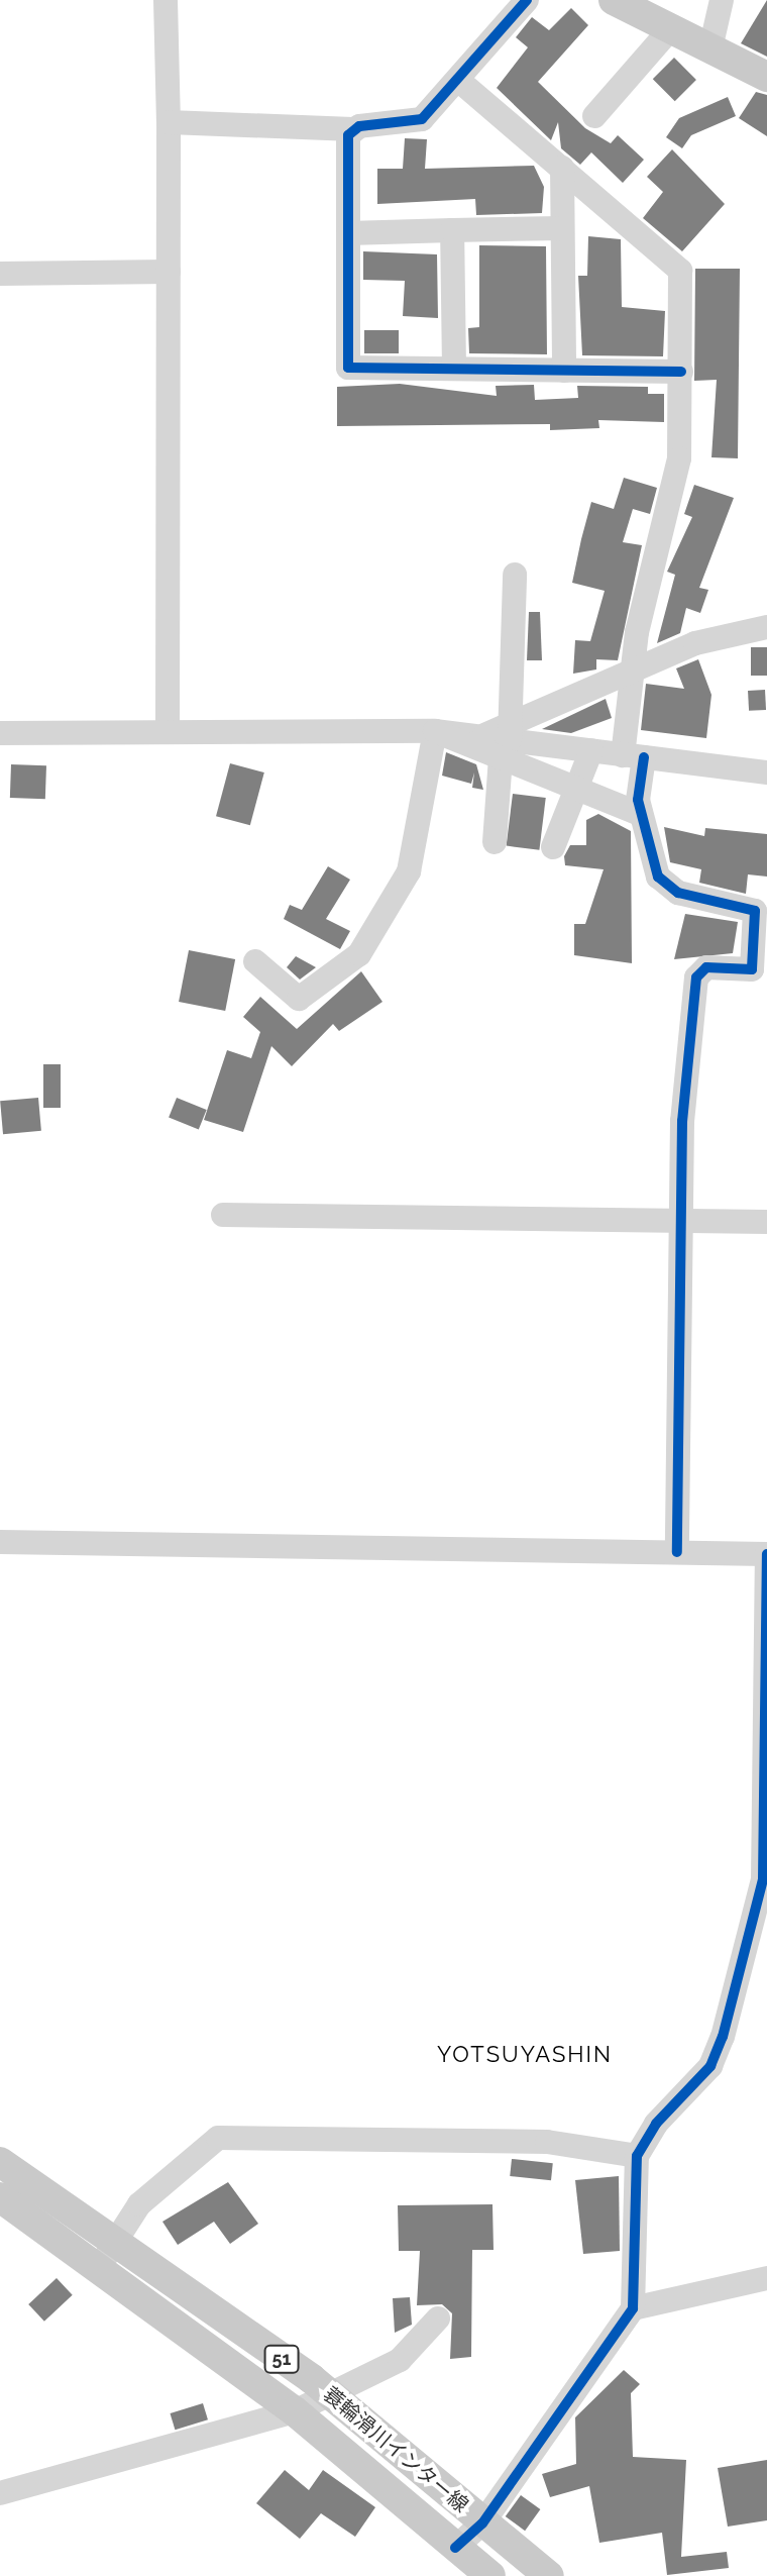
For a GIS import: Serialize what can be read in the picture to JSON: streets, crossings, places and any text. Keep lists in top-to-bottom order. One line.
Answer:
{"streets":{"main road":["51","蓑輪滑川インター線"]},"districts":["YOTSUYASHIN"]}
